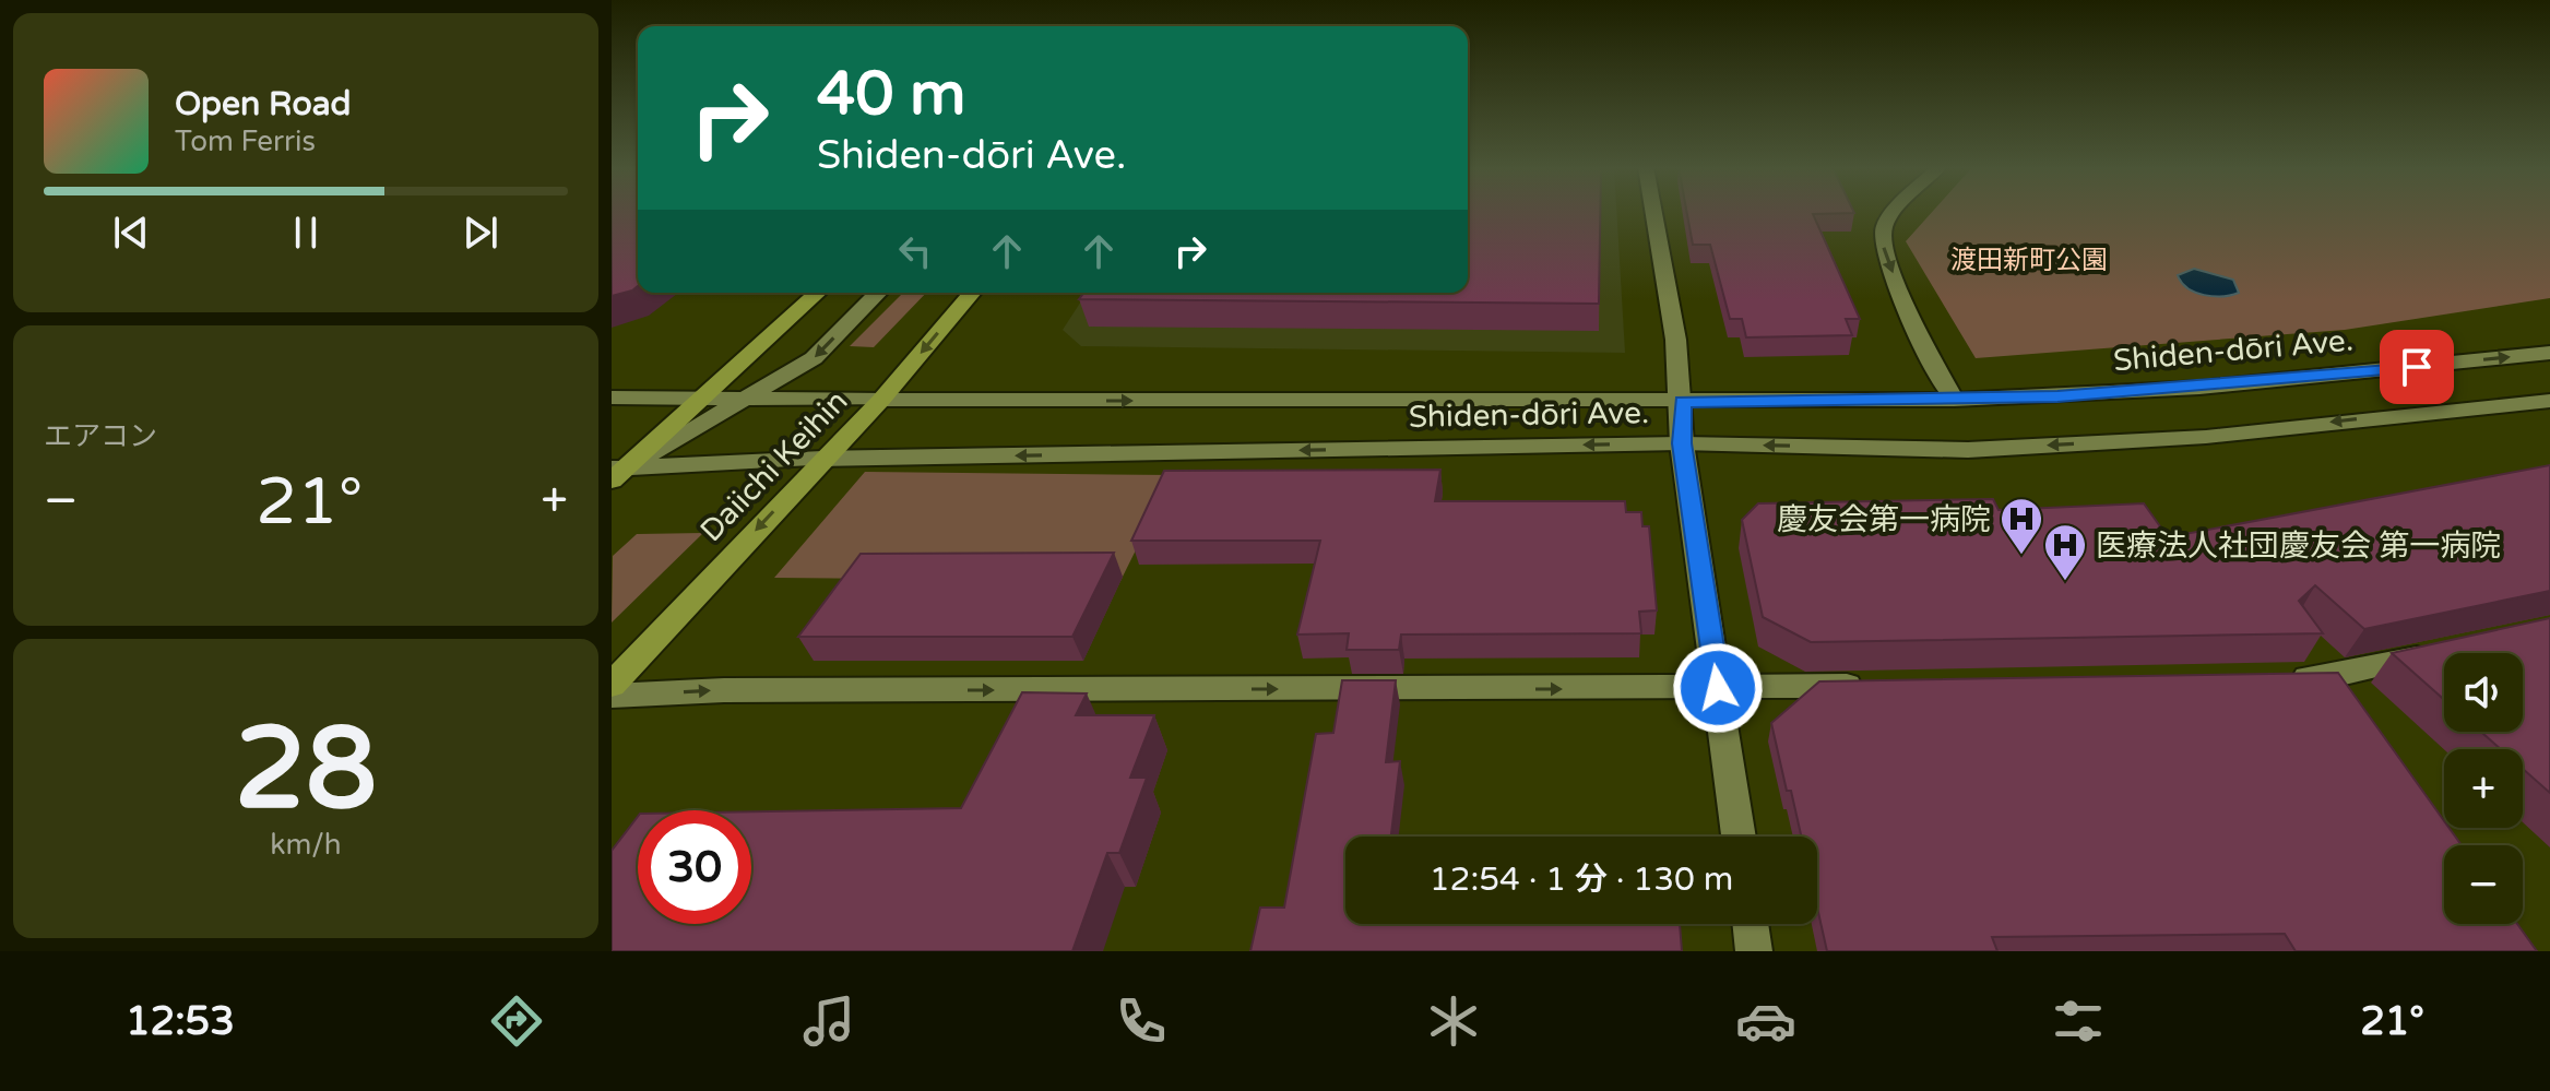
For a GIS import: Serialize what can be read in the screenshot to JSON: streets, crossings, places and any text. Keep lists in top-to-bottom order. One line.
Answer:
{"streets":{"highway":["Daiichi Keihin"],"street":["Shiden-dōri Ave."]},"crossings":[["Shiden-dōri Ave.","Daiichi Keihin"]],"parks":["渡田新町公園"],"places":{"hospital":["慶友会第一病院","医療法人社団慶友会 第一病院"]},"page":{"turn":["40 m","Shiden-dōri Ave."],"song":["Open Road","Tom Ferris"],"tile":["エアコン",["28","km/h"]],"heat":["−","21°","+"],"map_buttons":["+","−"],"limit":"30","trip":"12:54 · 1 分 · 130 m","tabs":["12:53","21°"]}}
